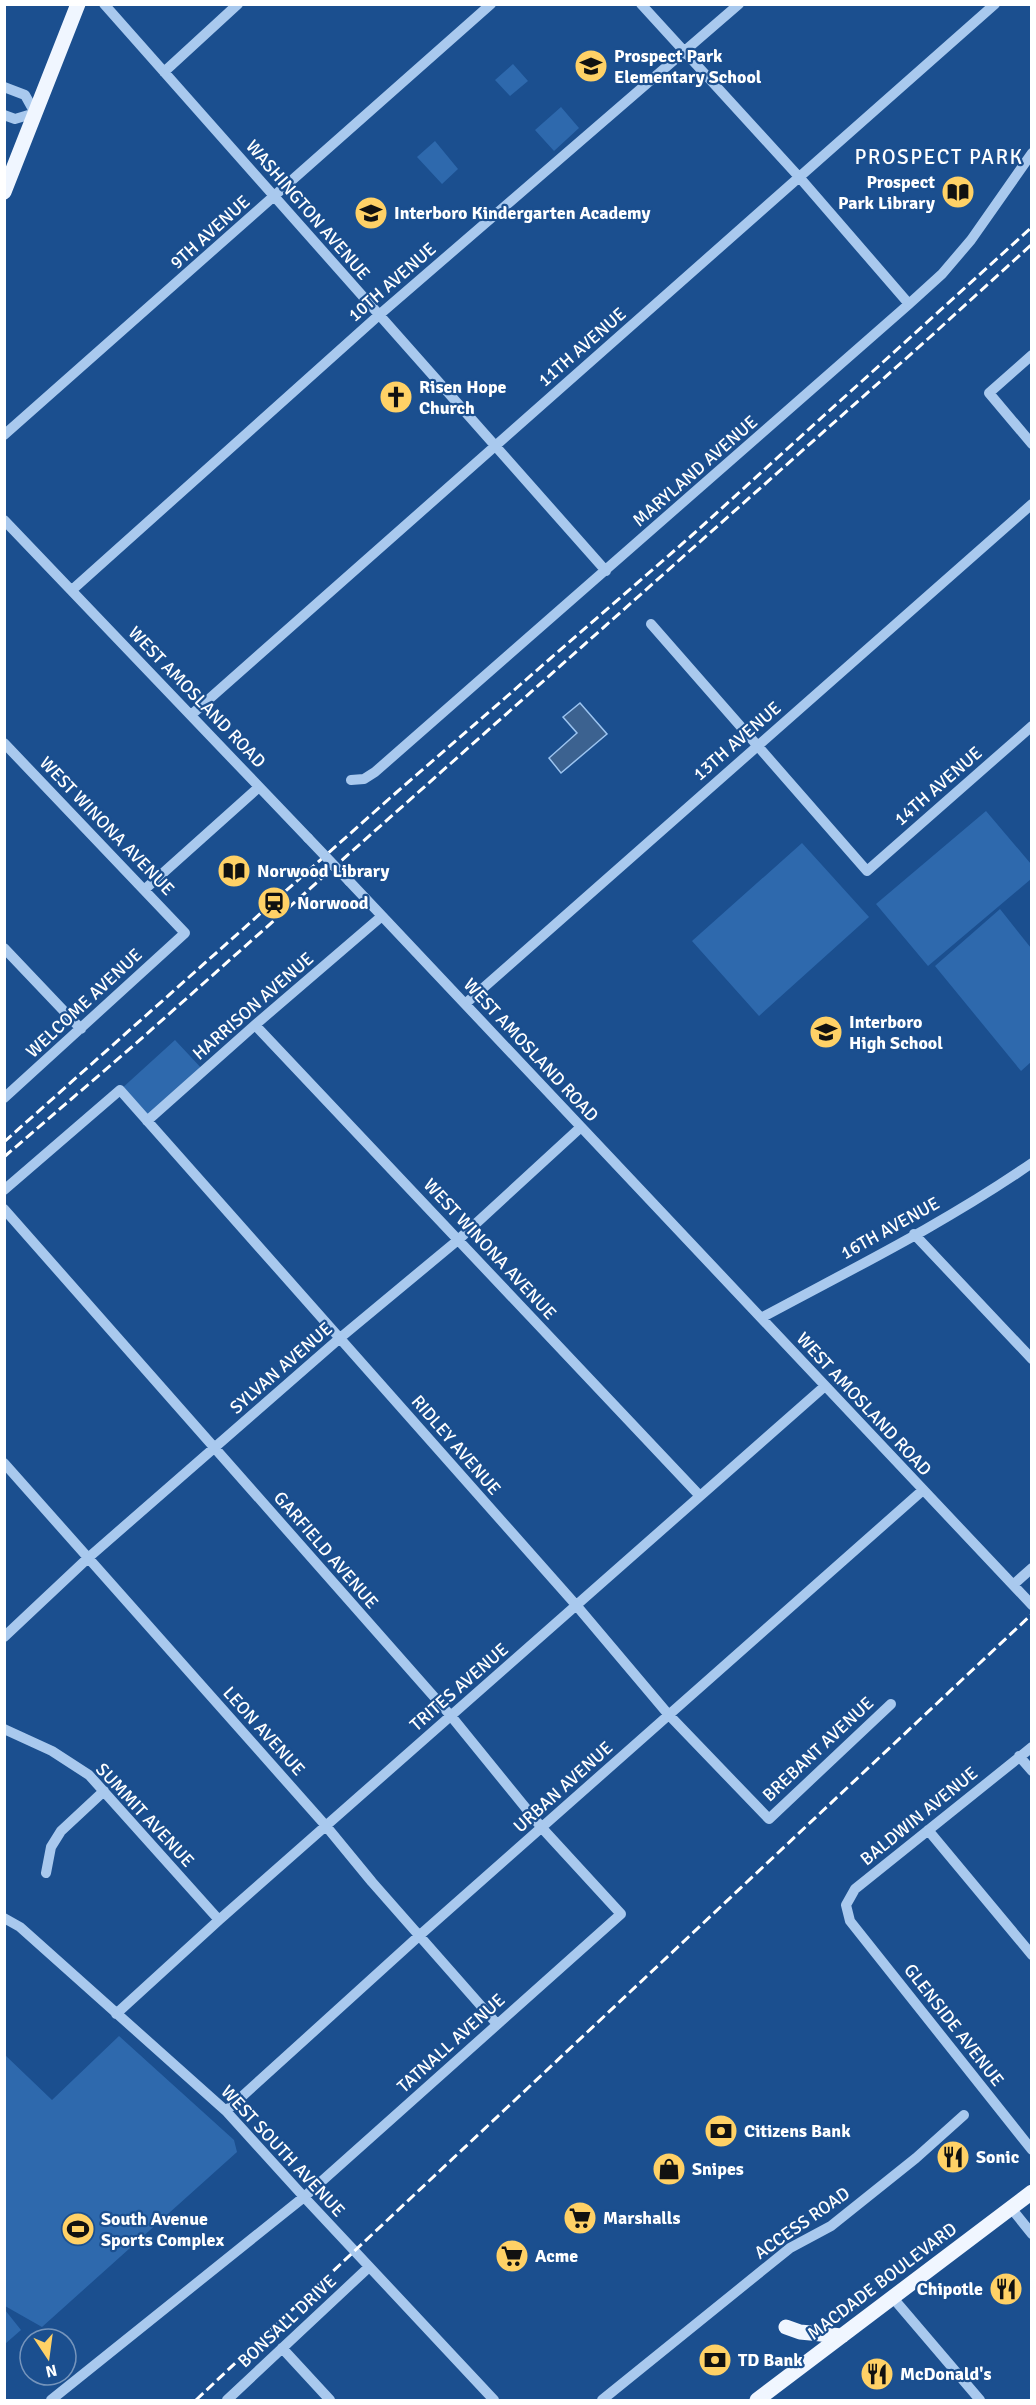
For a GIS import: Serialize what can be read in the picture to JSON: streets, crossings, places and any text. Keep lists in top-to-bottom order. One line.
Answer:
{"streets":{"main road":["MACDADE BOULEVARD"],"street":["WASHINGTON AVENUE","9TH AVENUE","10TH AVENUE","11TH AVENUE","MARYLAND AVENUE","WEST AMOSLAND ROAD","13TH AVENUE","14TH AVENUE","WEST WINONA AVENUE","WELCOME AVENUE","HARRISON AVENUE","16TH AVENUE","SYLVAN AVENUE","RIDLEY AVENUE","GARFIELD AVENUE","TRITES AVENUE","LEON AVENUE","BREBANT AVENUE","URBAN AVENUE","SUMMIT AVENUE","BALDWIN AVENUE","GLENSIDE AVENUE","TATNALL AVENUE","WEST SOUTH AVENUE","ACCESS ROAD","BONSALL DRIVE"]},"crossings":[["WASHINGTON AVENUE","9TH AVENUE"],["WASHINGTON AVENUE","10TH AVENUE"],["WASHINGTON AVENUE","11TH AVENUE"],["WASHINGTON AVENUE","MARYLAND AVENUE"],["10TH AVENUE","WEST AMOSLAND ROAD"],["11TH AVENUE","WEST AMOSLAND ROAD"],["WEST AMOSLAND ROAD","13TH AVENUE"],["WEST AMOSLAND ROAD","HARRISON AVENUE"],["WEST AMOSLAND ROAD","16TH AVENUE"],["WEST AMOSLAND ROAD","SYLVAN AVENUE"],["WEST AMOSLAND ROAD","TRITES AVENUE"],["WEST AMOSLAND ROAD","URBAN AVENUE"],["13TH AVENUE","14TH AVENUE"],["WEST WINONA AVENUE","WELCOME AVENUE"],["WEST WINONA AVENUE","HARRISON AVENUE"],["WEST WINONA AVENUE","SYLVAN AVENUE"],["WEST WINONA AVENUE","TRITES AVENUE"],["HARRISON AVENUE","RIDLEY AVENUE"],["SYLVAN AVENUE","RIDLEY AVENUE"],["SYLVAN AVENUE","GARFIELD AVENUE"],["SYLVAN AVENUE","LEON AVENUE"],["RIDLEY AVENUE","TRITES AVENUE"],["RIDLEY AVENUE","BREBANT AVENUE"],["RIDLEY AVENUE","URBAN AVENUE"],["GARFIELD AVENUE","TRITES AVENUE"],["GARFIELD AVENUE","URBAN AVENUE"],["GARFIELD AVENUE","TATNALL AVENUE"],["TRITES AVENUE","LEON AVENUE"],["TRITES AVENUE","SUMMIT AVENUE"],["TRITES AVENUE","WEST SOUTH AVENUE"],["LEON AVENUE","URBAN AVENUE"],["LEON AVENUE","TATNALL AVENUE"],["URBAN AVENUE","WEST SOUTH AVENUE"],["BALDWIN AVENUE","GLENSIDE AVENUE"],["TATNALL AVENUE","WEST SOUTH AVENUE"],["WEST SOUTH AVENUE","BONSALL DRIVE"]],"districts":["PROSPECT PARK"],"places":{"school or university":["Prospect Park Elementary School","Interboro Kindergarten Academy","Interboro High School"],"library":["Prospect Park Library","Norwood Library"],"church":["Risen Hope Church"],"station":["Norwood"],"bank":["Citizens Bank","TD Bank"],"restaurant":["Sonic","Chipotle","McDonald's"],"shop":["Snipes"],"supermarket":["Marshalls","Acme"],"sports":["South Avenue Sports Complex"]},"north":"bottom"}
